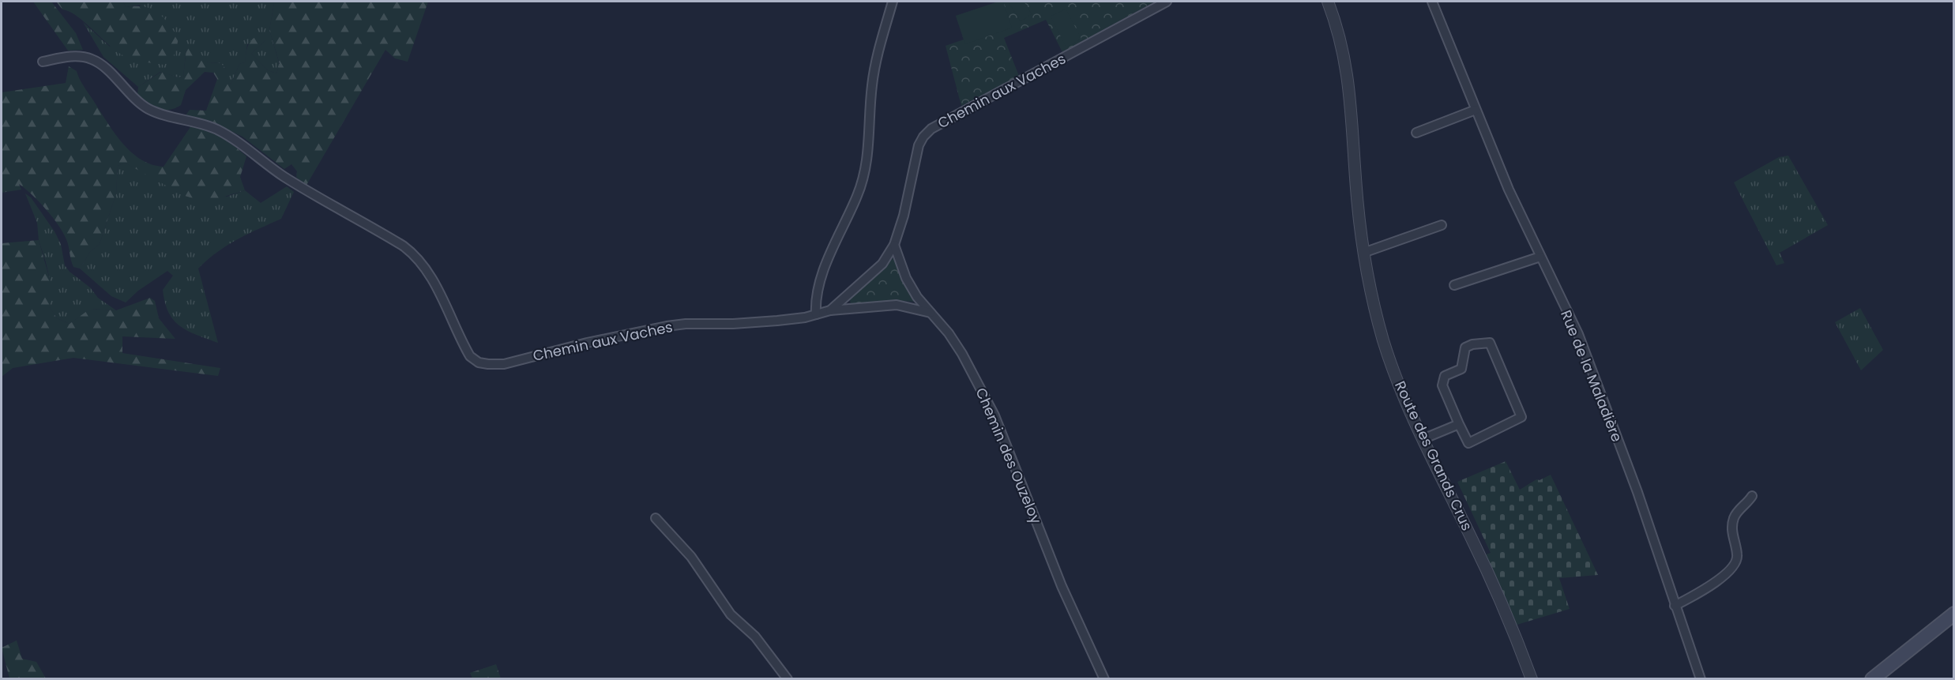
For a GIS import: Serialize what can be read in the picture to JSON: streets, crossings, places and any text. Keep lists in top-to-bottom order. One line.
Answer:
{"streets":{"street":["Chemin aux Vaches","Rue de la Maladière","Chemin des Ouzeloy","Route des Grands Crus"]},"crossings":[["Chemin aux Vaches","Chemin des Ouzeloy"]]}
